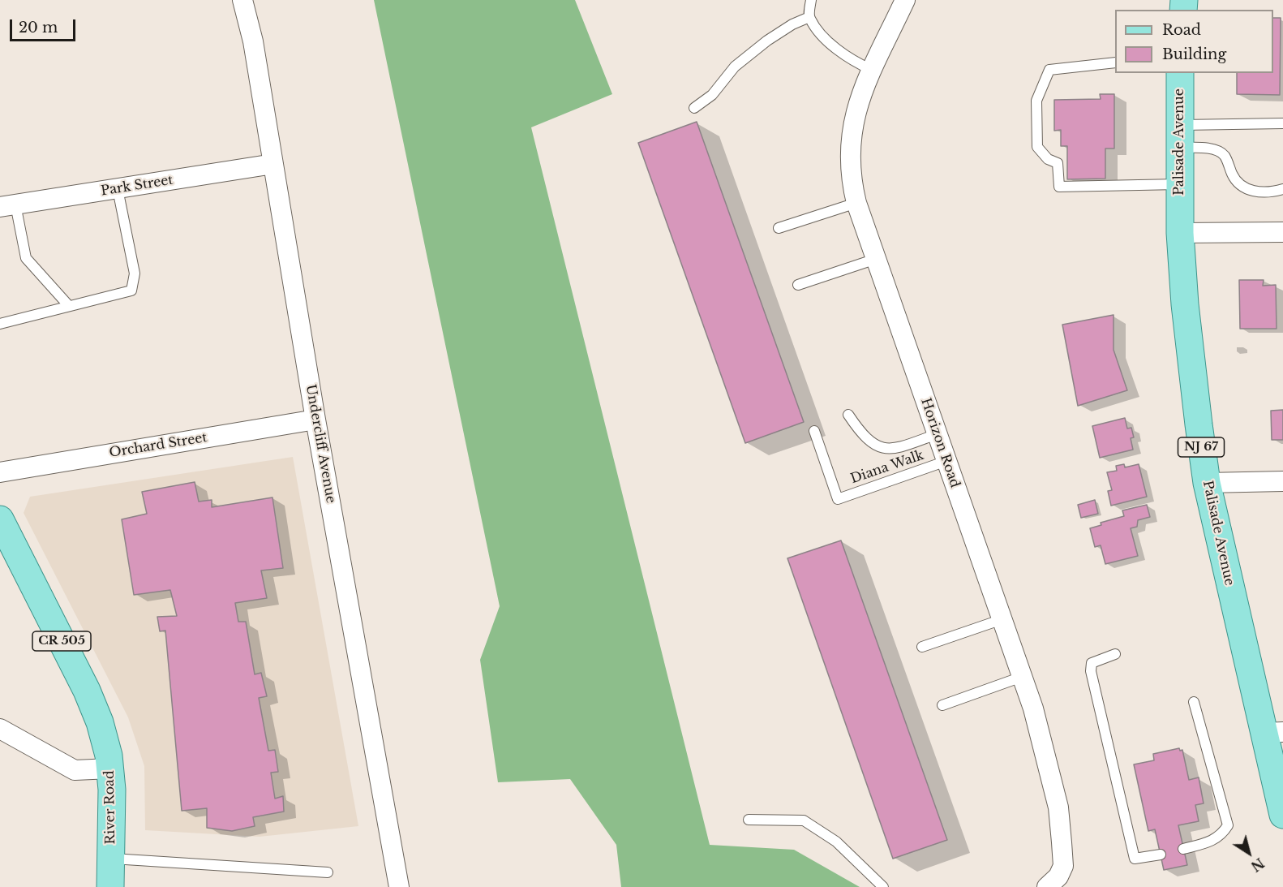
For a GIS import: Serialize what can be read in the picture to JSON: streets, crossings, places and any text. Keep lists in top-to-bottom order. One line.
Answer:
{"streets":{"main road":["Palisade Avenue","NJ 67","CR 505","River Road"],"street":["Park Street","Horizon Road","Undercliff Avenue","Orchard Street"],"lane":["Diana Walk"]},"crossings":[["Park Street","Undercliff Avenue"],["Horizon Road","Diana Walk"],["Undercliff Avenue","Orchard Street"]],"legend":["Road","Building"],"scale_bar":"20 m","north":"bottom right"}
